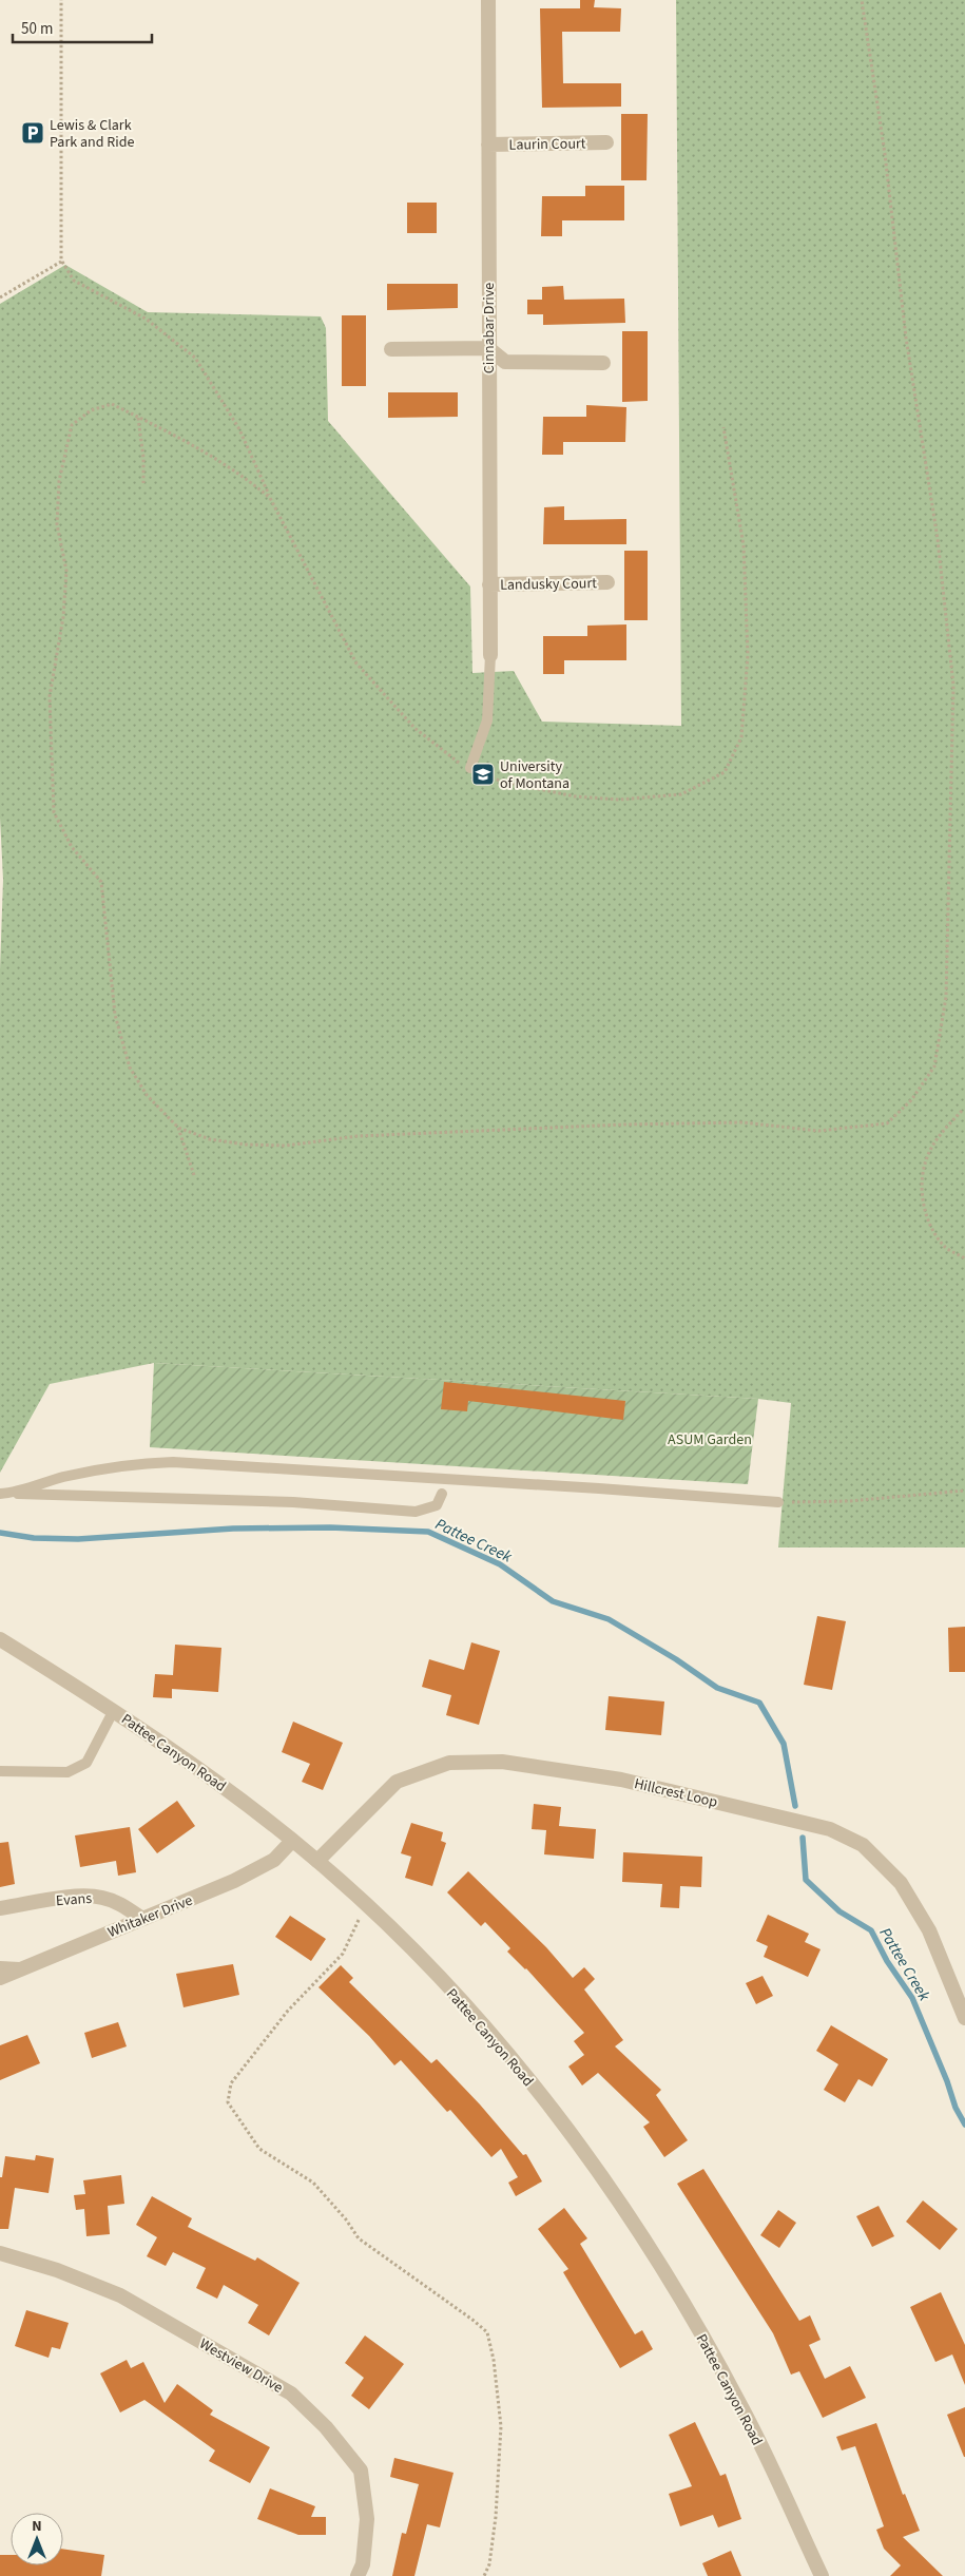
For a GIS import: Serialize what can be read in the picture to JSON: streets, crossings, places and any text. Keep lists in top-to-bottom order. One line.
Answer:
{"streets":{"street":["Laurin Court","Cinnabar Drive","Landusky Court","Pattee Canyon Road","Hillcrest Loop","Evans","Whitaker Drive","Westview Drive"]},"crossings":[["Laurin Court","Cinnabar Drive"],["Cinnabar Drive","Landusky Court"],["Pattee Canyon Road","Hillcrest Loop"],["Pattee Canyon Road","Whitaker Drive"],["Evans","Whitaker Drive"]],"water":["Pattee Creek"],"parks":["ASUM Garden"],"places":{"parking":["Lewis & Clark Park and Ride"],"school or university":["University of Montana"]},"scale_bar":"50 m","north":"top"}
